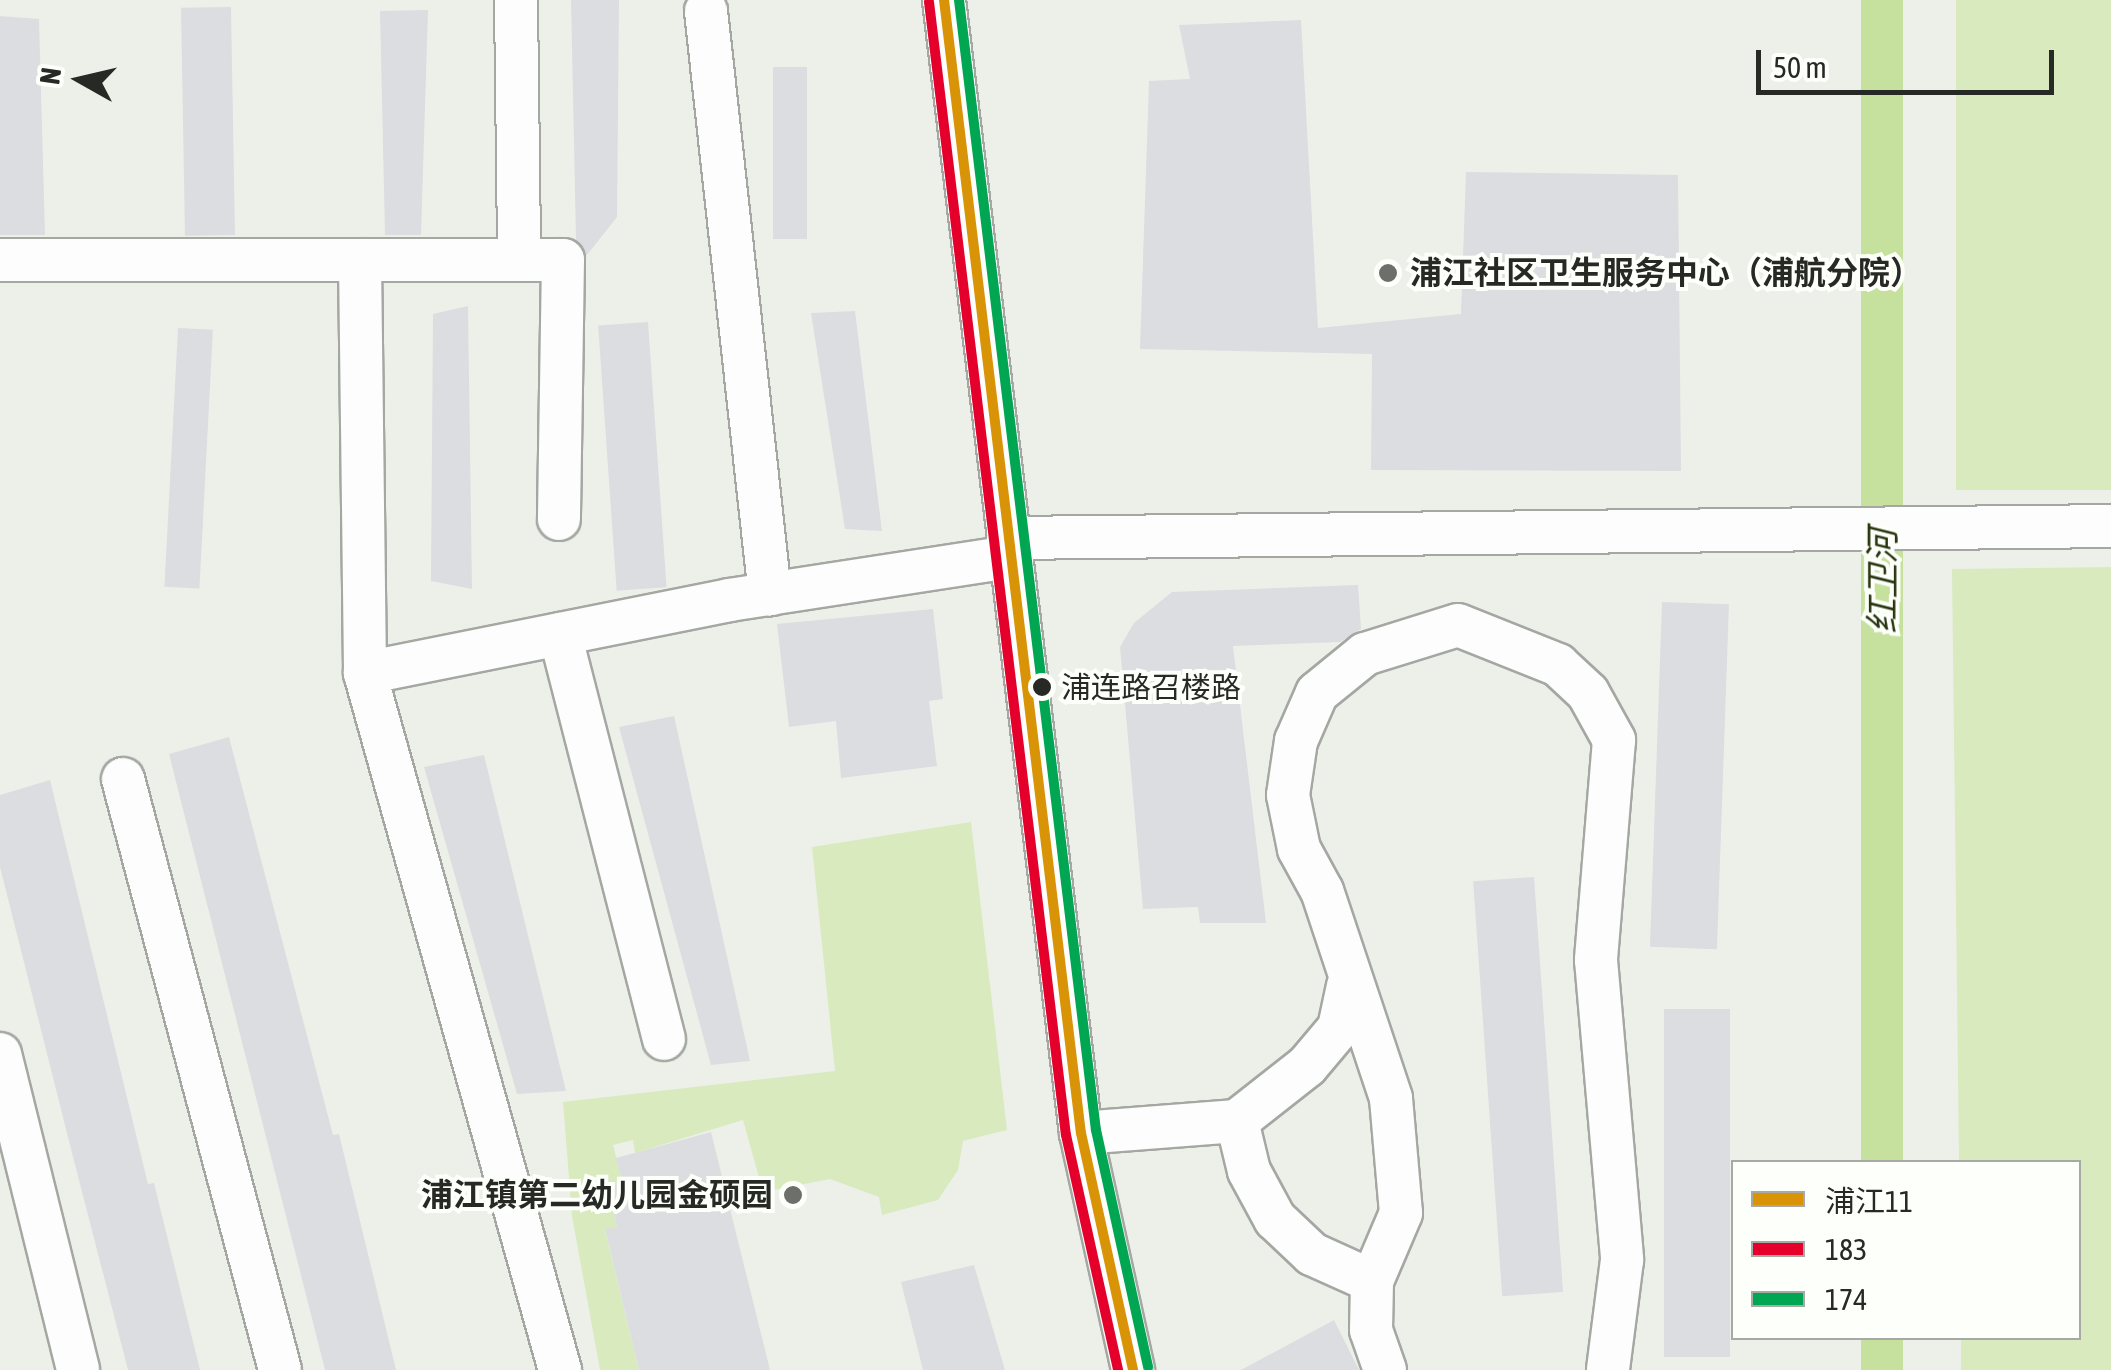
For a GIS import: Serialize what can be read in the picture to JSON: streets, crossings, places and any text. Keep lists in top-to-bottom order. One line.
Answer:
{"water":["红卫河"],"places":["浦江社区卫生服务中心（浦航分院）","浦连路召楼路","浦江镇第二幼儿园金硕园"],"lines":["transit line 浦江11","transit line 174","transit line 183"],"legend":["浦江11","183","174"],"scale_bar":"50 m","north":"left"}
